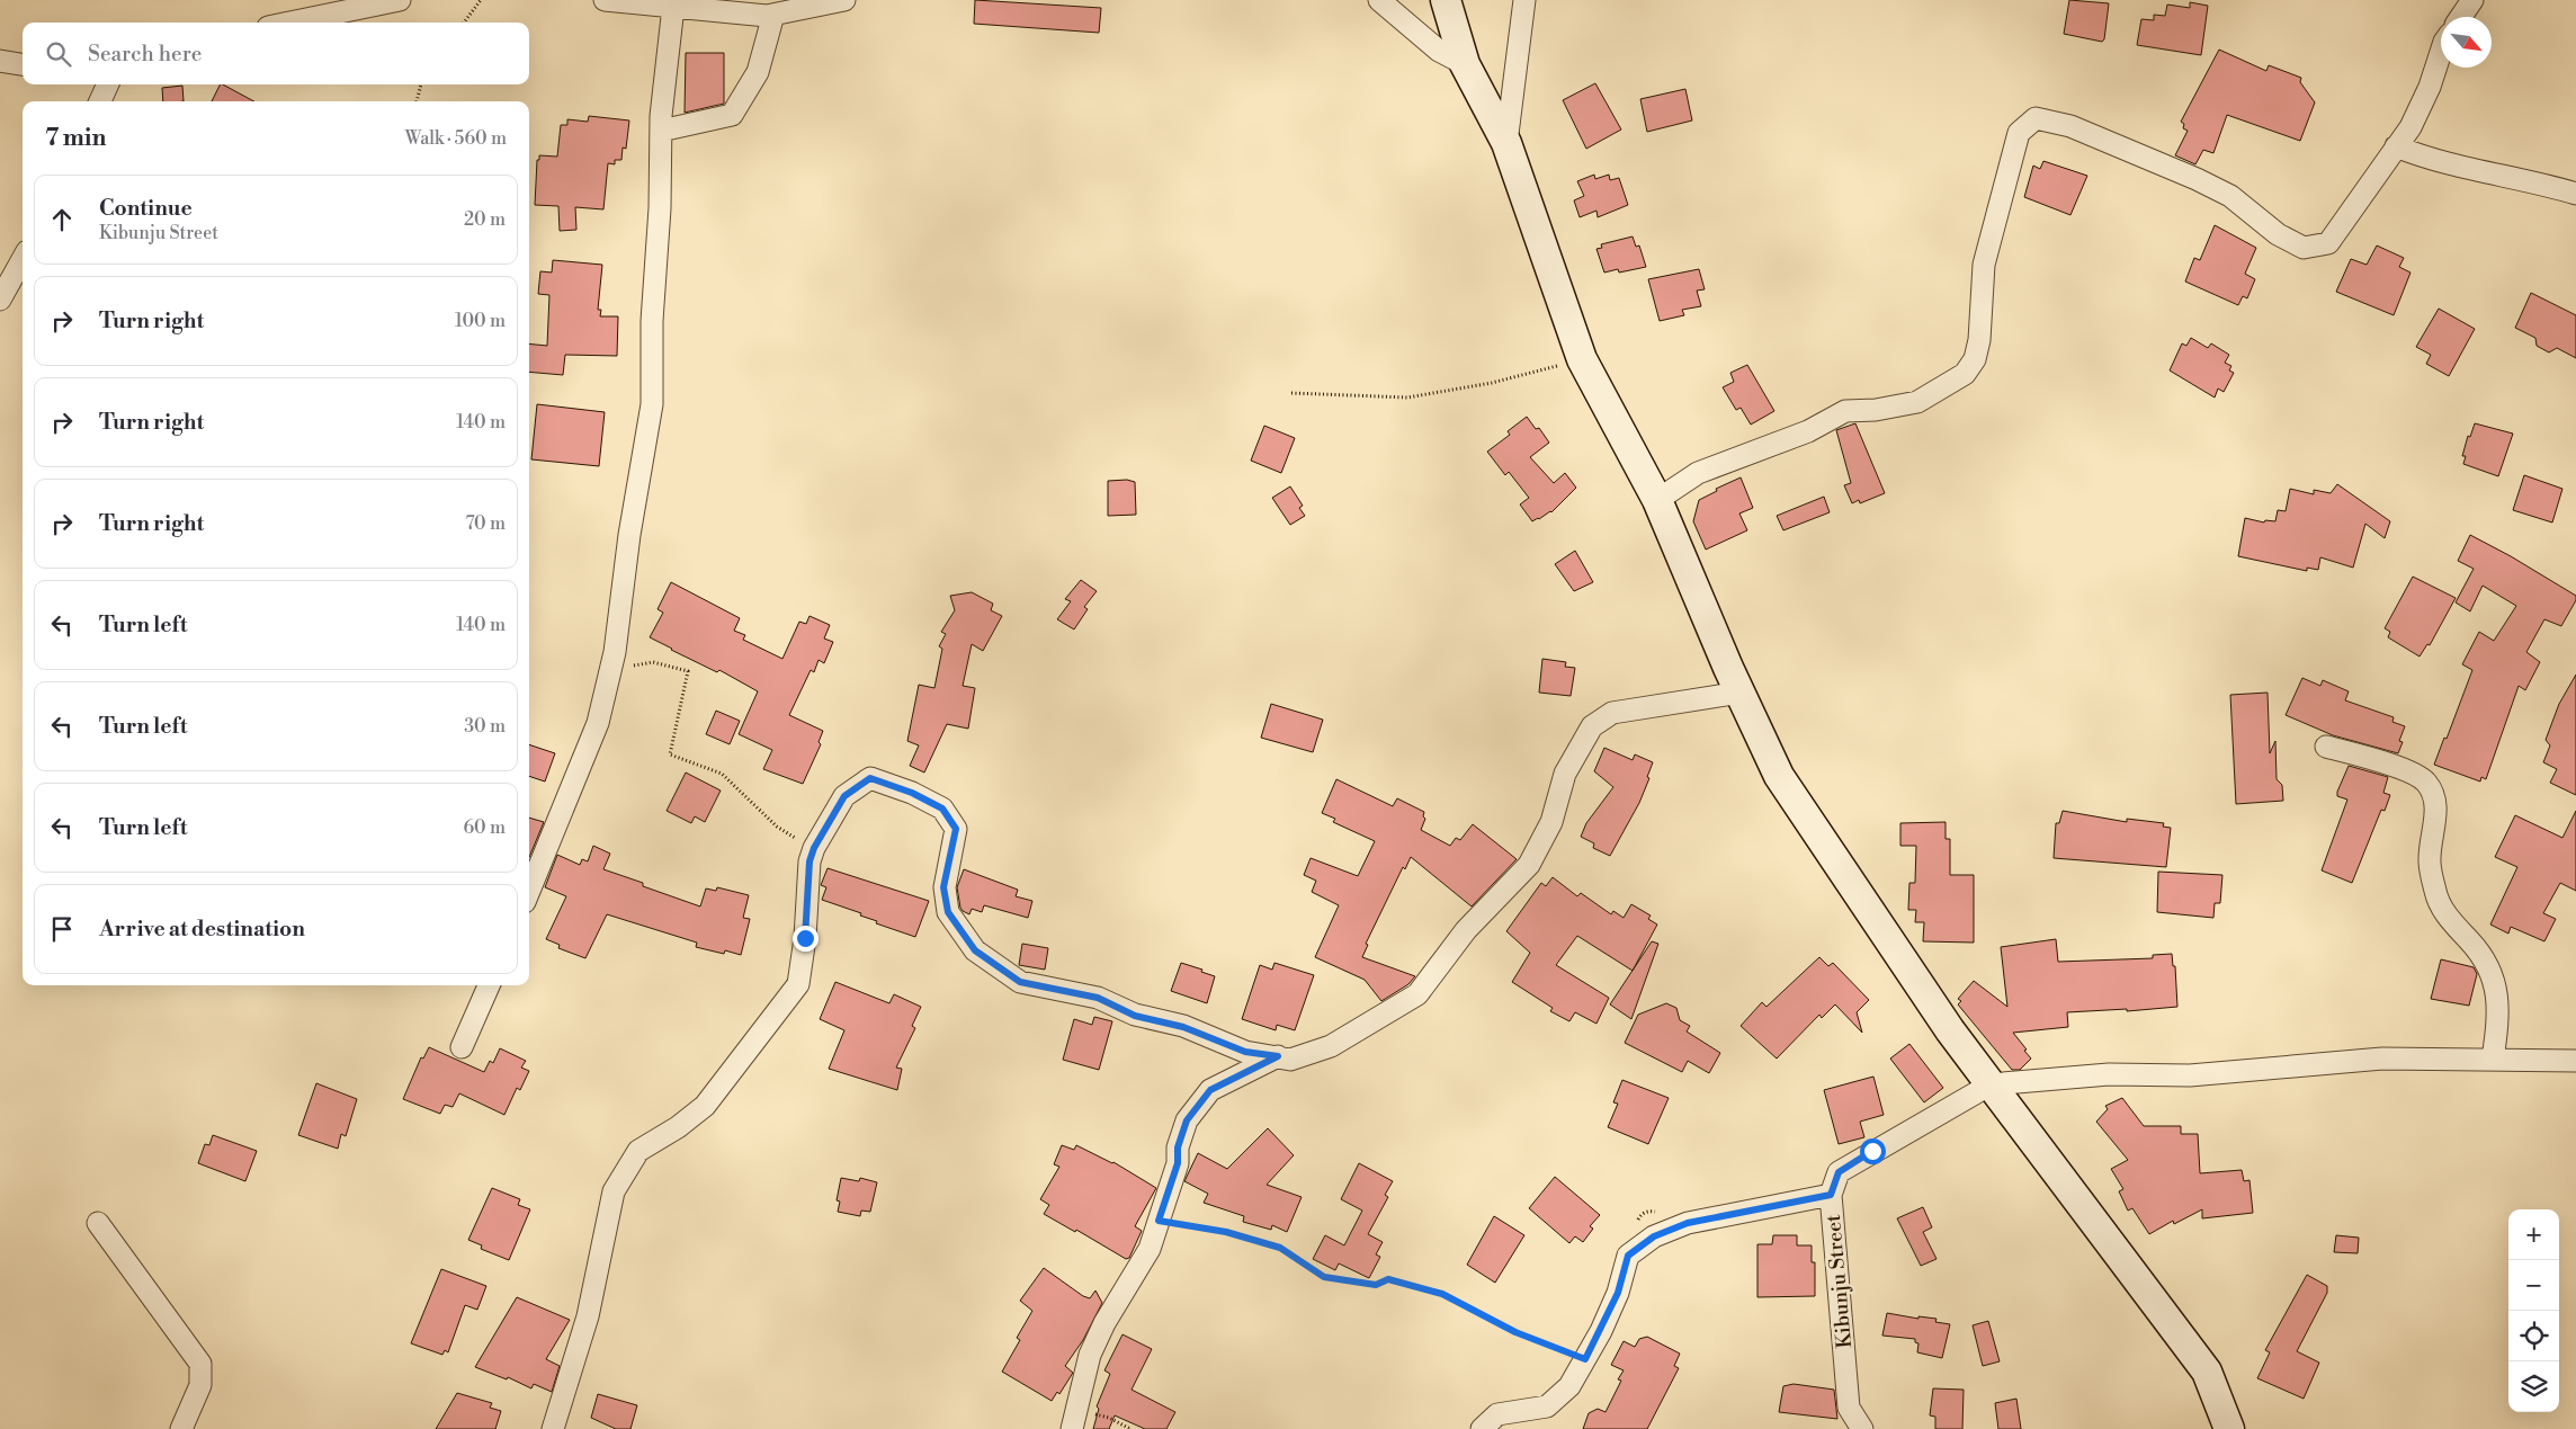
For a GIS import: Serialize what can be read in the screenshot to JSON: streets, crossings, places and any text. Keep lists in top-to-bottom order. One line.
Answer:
{"streets":{"street":["Kibunju Street"]},"north":"bottom right","page":{"search":"Search here","heading":["7 min","Walk · 560 m"],"list":[["Continue","Kibunju Street","20 m"],["Turn right","100 m"],["Turn right","140 m"],["Turn right","70 m"],["Turn left","140 m"],["Turn left","30 m"],["Turn left","60 m"],"Arrive at destination"],"map_buttons":["+","−"]}}
